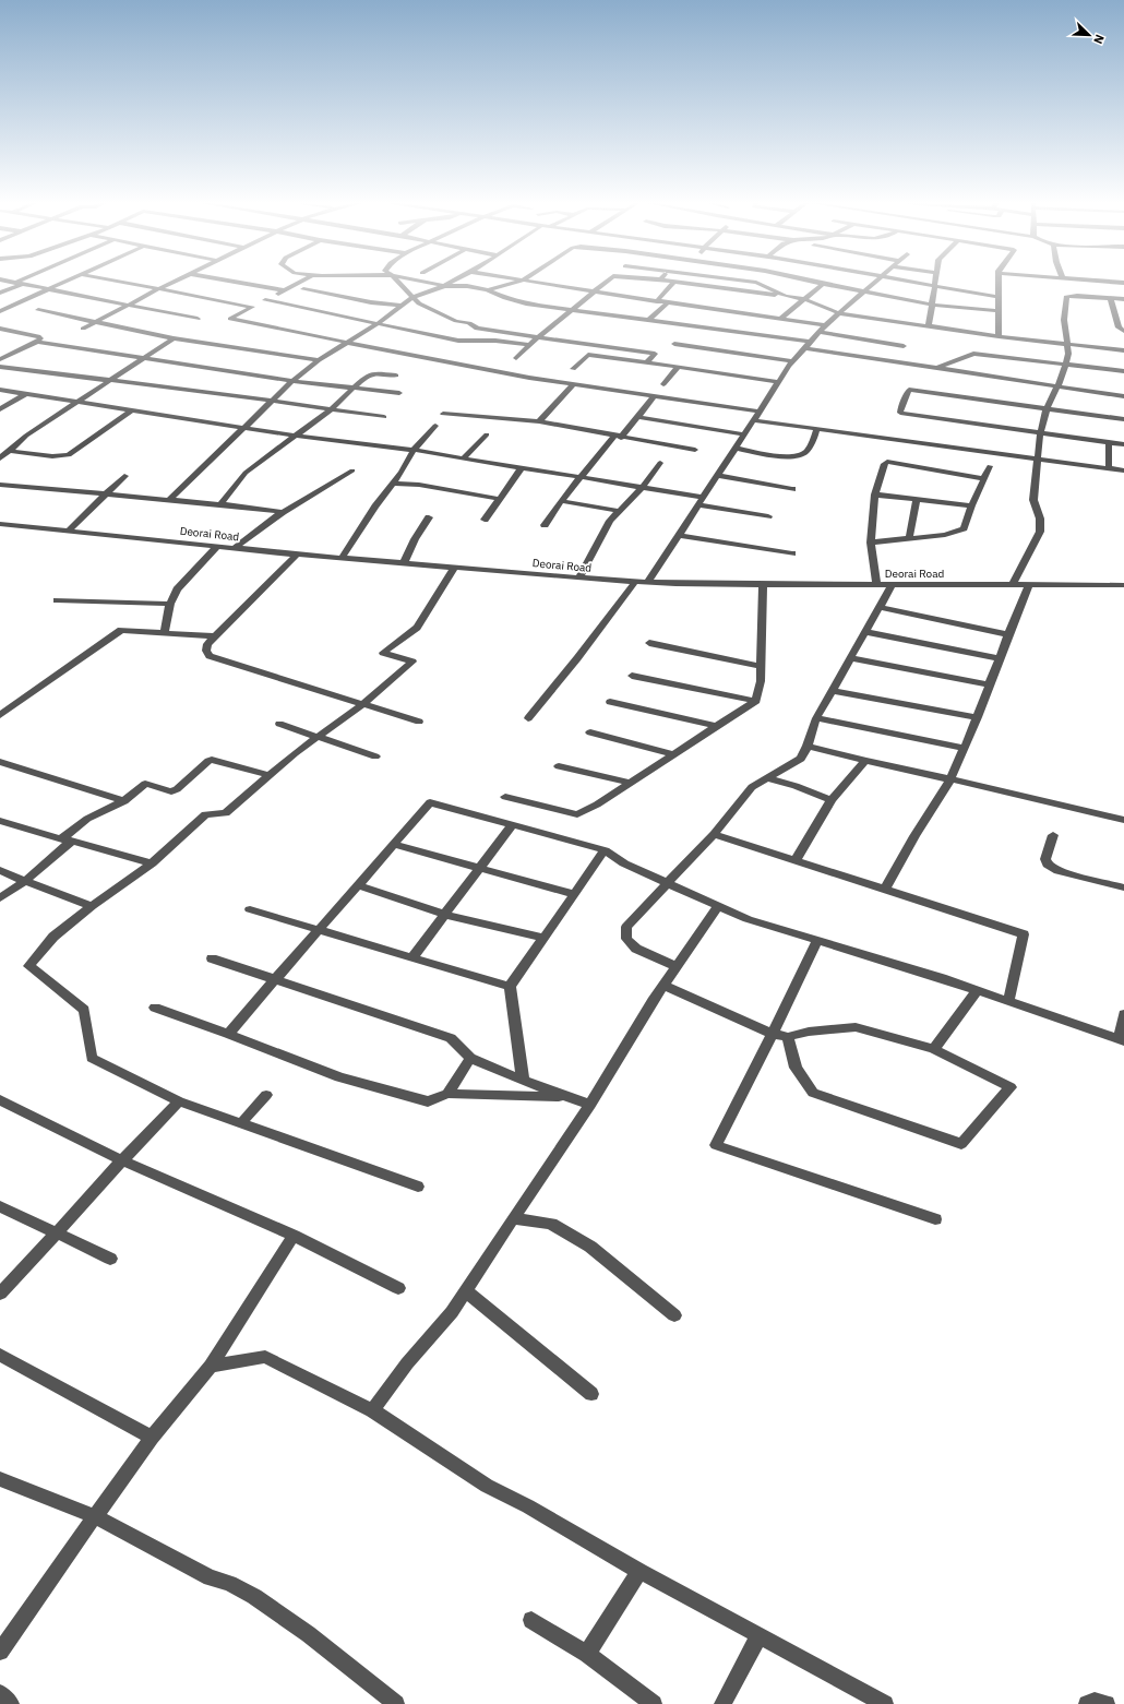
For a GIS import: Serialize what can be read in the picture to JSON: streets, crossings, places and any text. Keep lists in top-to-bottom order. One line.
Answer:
{"streets":{"street":["Deorai Road"]},"north":"bottom right"}
